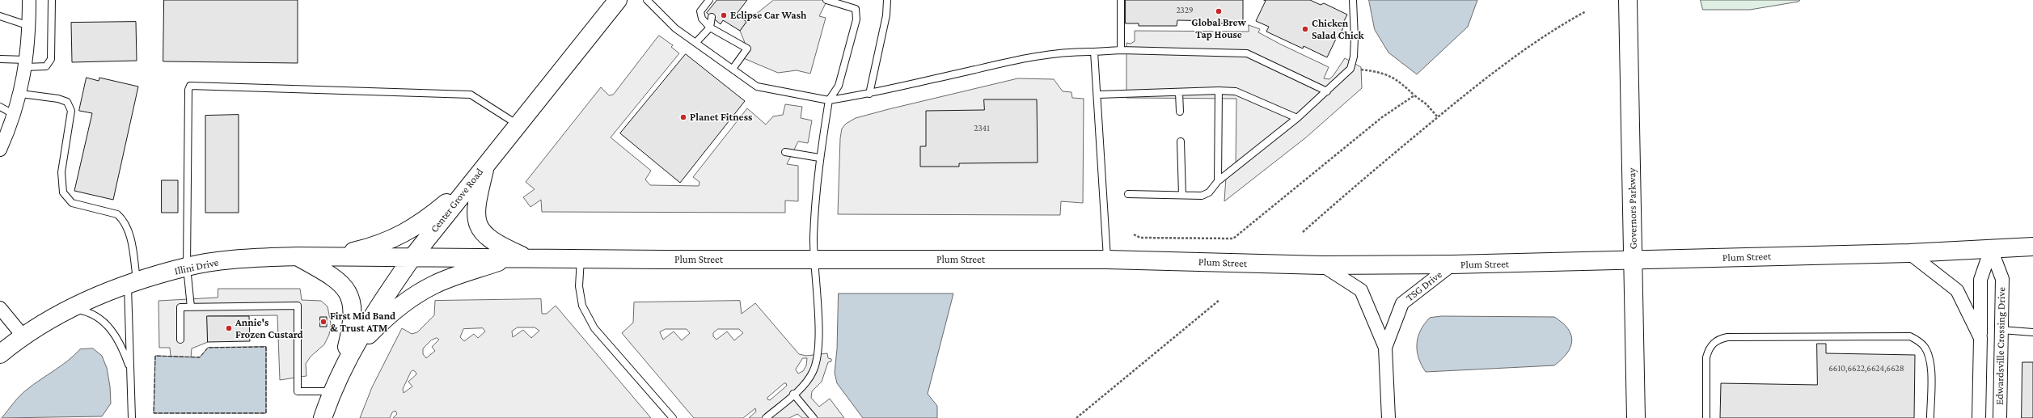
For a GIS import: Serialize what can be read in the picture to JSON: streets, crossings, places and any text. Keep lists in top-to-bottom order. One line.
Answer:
{"streets":{"main road":["Center Grove Road","Governors Parkway","Plum Street","Illini Drive"],"street":["TSG Drive","Edwardsville Crossing Drive"]},"crossings":[["Center Grove Road","Plum Street"],["Center Grove Road","Illini Drive"],["Governors Parkway","Plum Street"],["Plum Street","Illini Drive"],["Plum Street","TSG Drive"],["Plum Street","Edwardsville Crossing Drive"]],"places":["Global Brew Tap House","Eclipse Car Wash","Chicken Salad Chick","Planet Fitness","First Mid Band & Trust ATM","Annie's Frozen Custard"],"house_numbers":["2329","2341","6610,6622,6624,6628"]}
